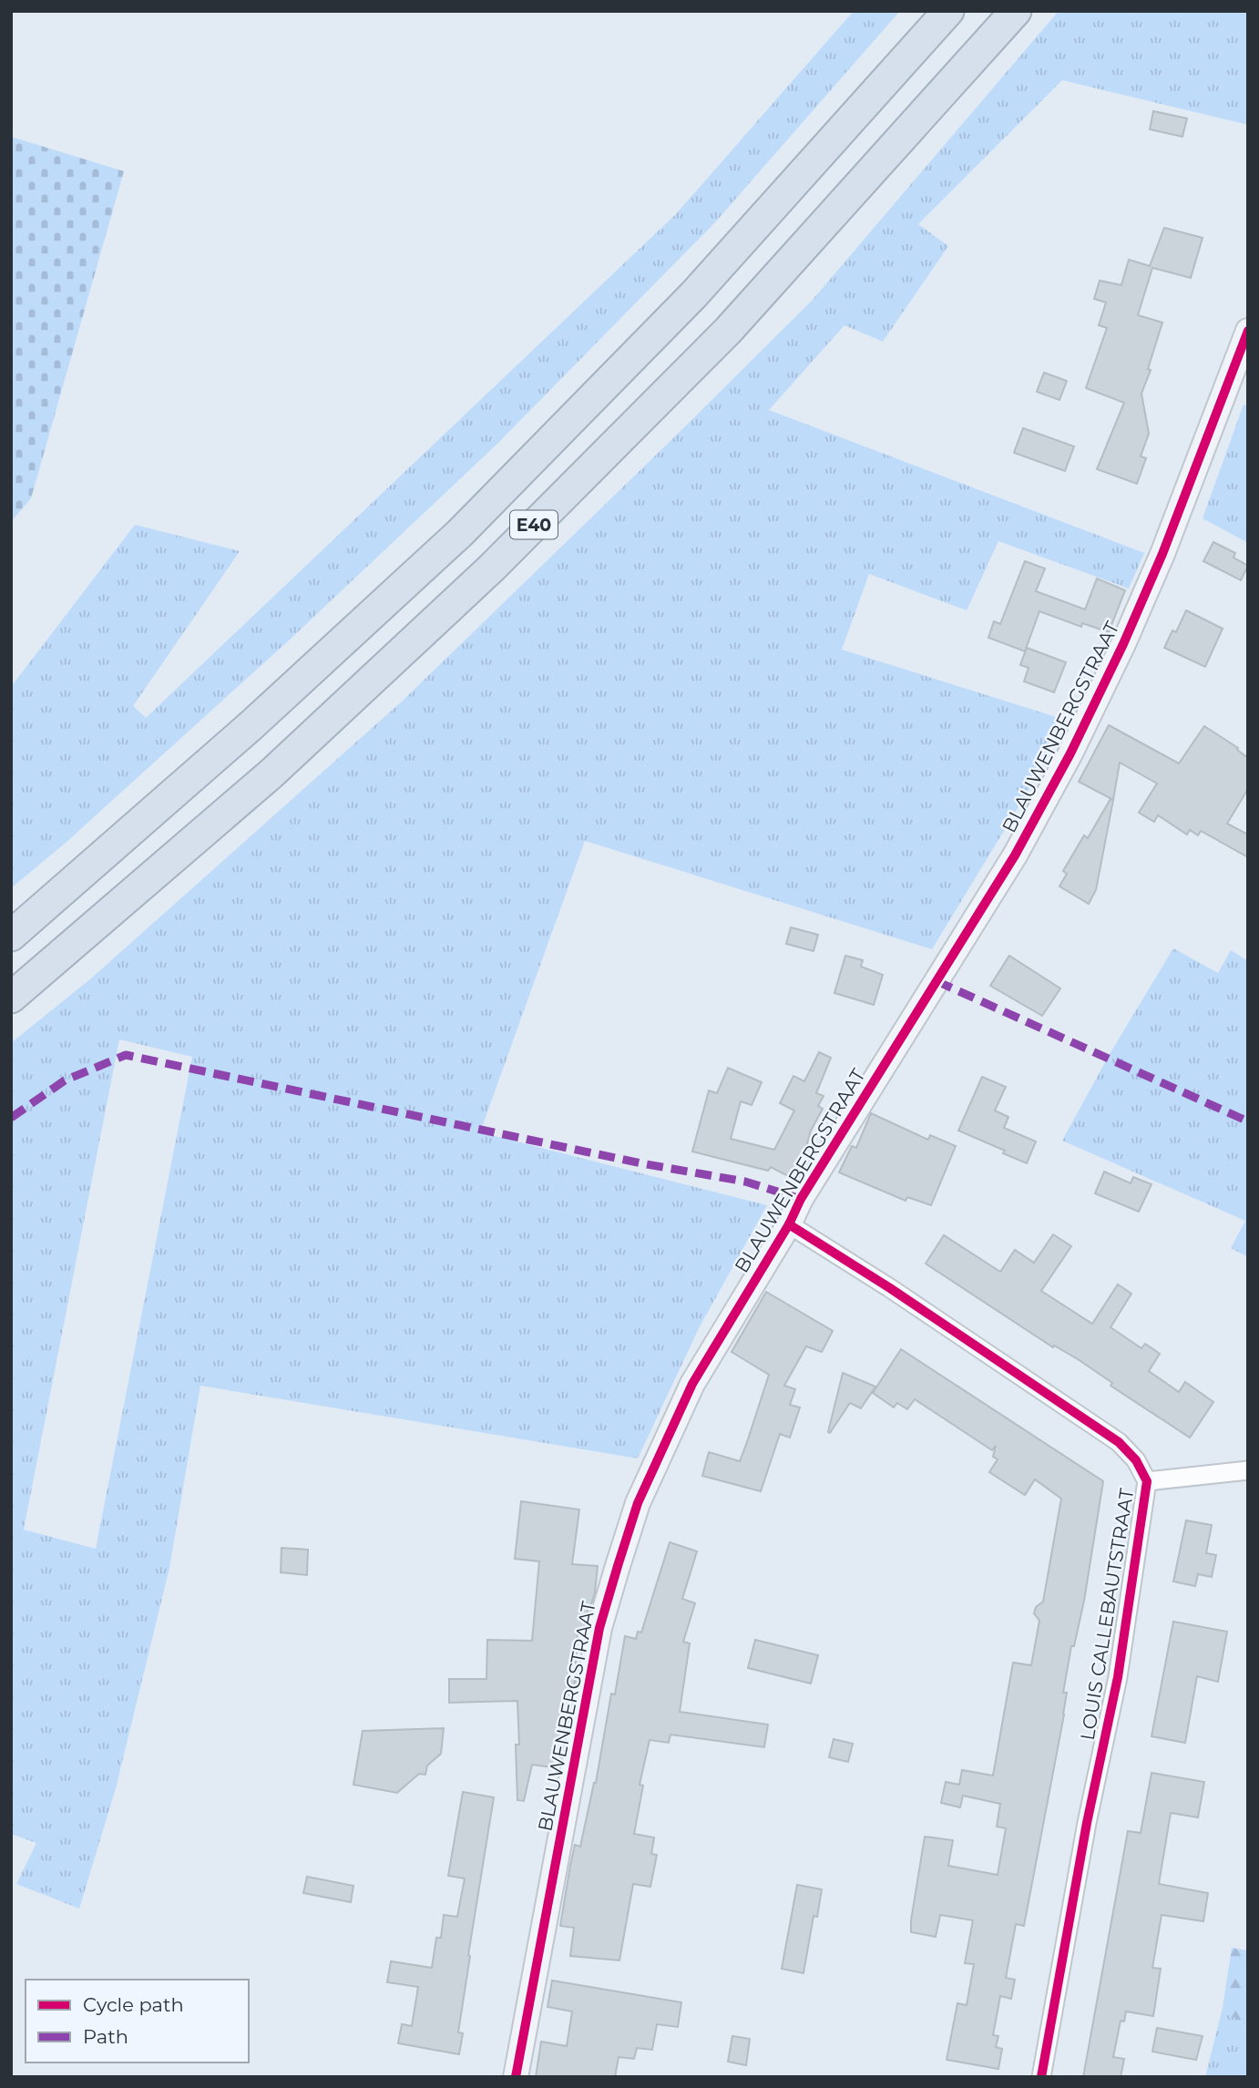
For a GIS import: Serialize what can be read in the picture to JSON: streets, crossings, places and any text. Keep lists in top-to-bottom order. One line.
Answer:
{"streets":{"highway":["E40"],"street":["BLAUWENBERGSTRAAT","LOUIS CALLEBAUTSTRAAT"]},"crossings":[["BLAUWENBERGSTRAAT","LOUIS CALLEBAUTSTRAAT"]],"legend":["Cycle path","Path"]}
